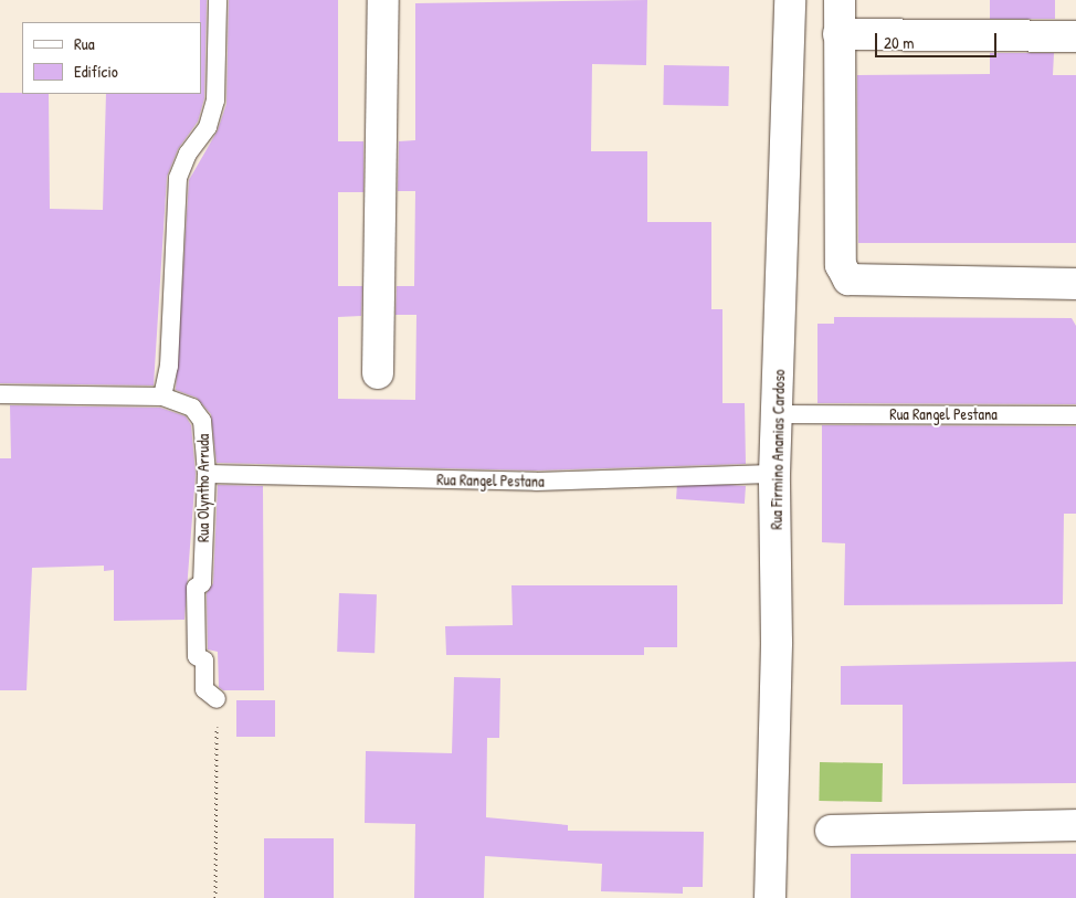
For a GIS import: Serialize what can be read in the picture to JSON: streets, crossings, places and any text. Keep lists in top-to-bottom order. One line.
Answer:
{"streets":{"street":["Rua Firmino Ananias Cardoso"],"lane":["Rua Rangel Pestana","Rua Olyntho Arruda"]},"crossings":[["Rua Rangel Pestana","Rua Firmino Ananias Cardoso"],["Rua Rangel Pestana","Rua Olyntho Arruda"]],"legend":["Rua","Edifício"],"scale_bar":"20 m"}
